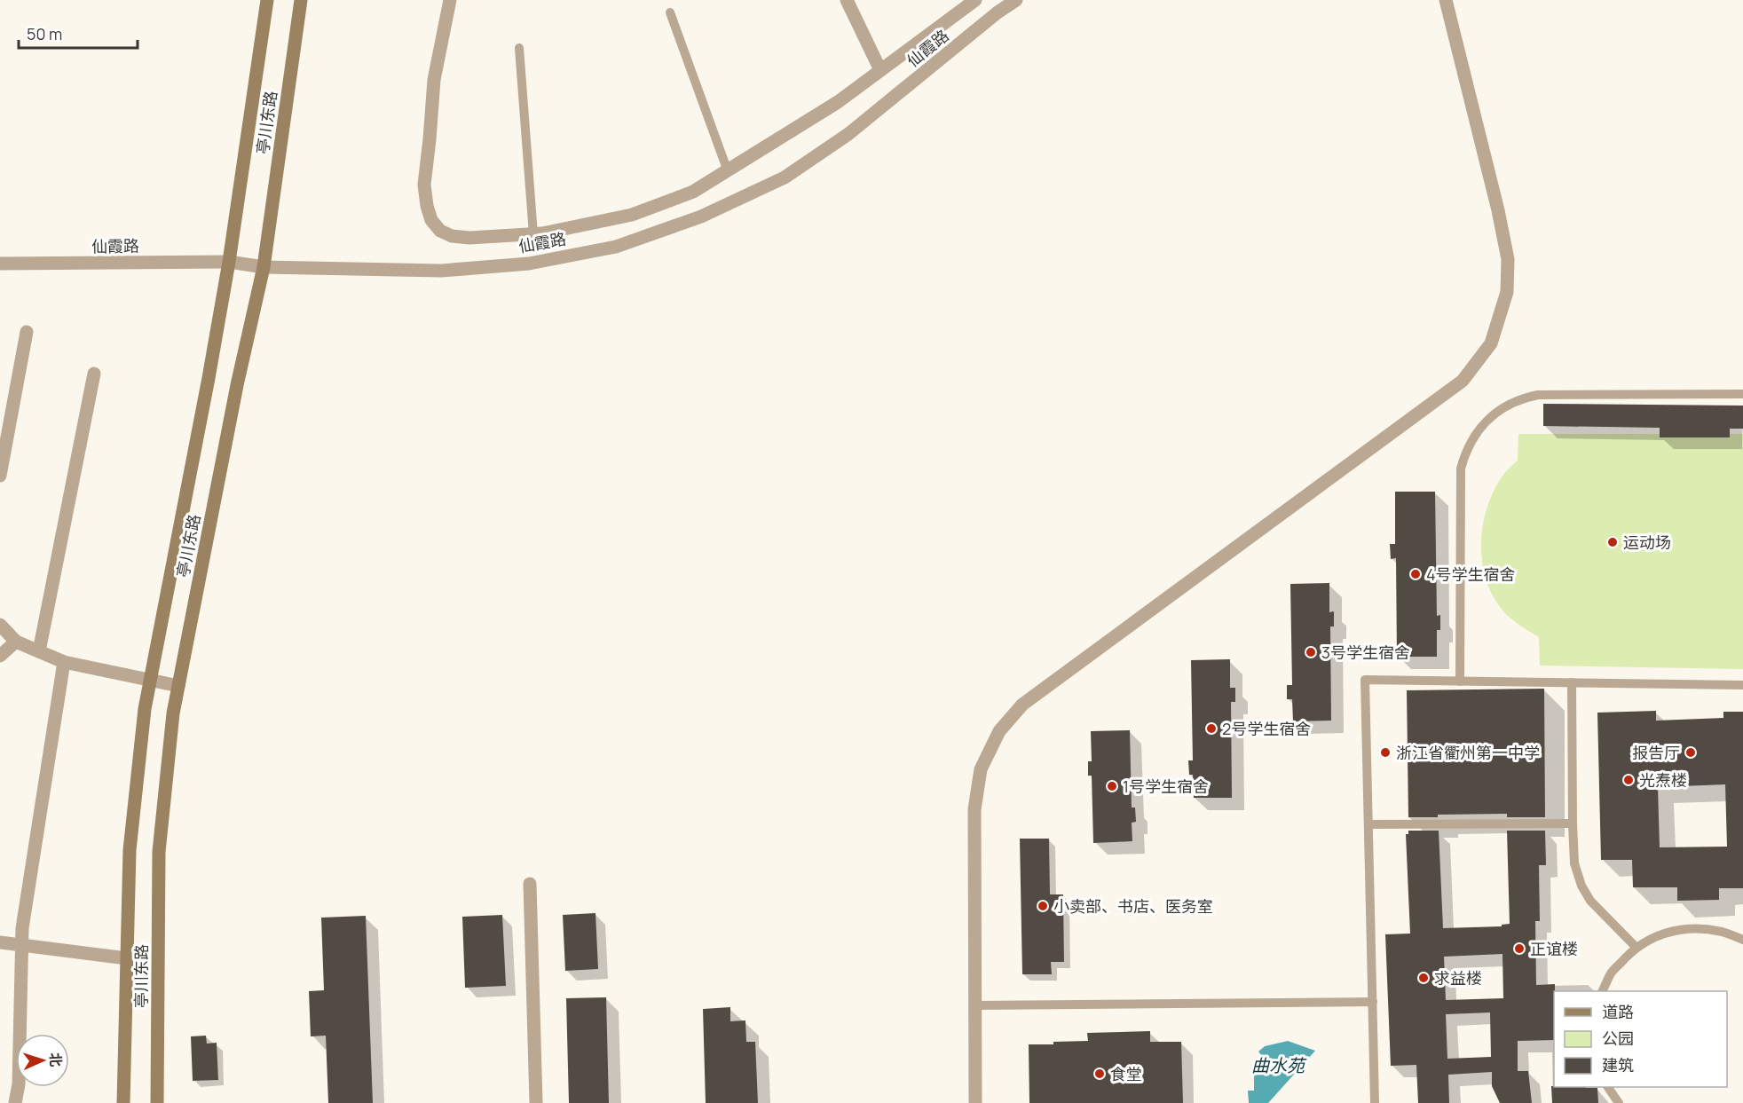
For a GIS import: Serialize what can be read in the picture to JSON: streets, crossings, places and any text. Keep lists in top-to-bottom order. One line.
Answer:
{"streets":{"main road":["亭川东路"],"street":["仙霞路"]},"crossings":[["仙霞路","亭川东路"]],"water":["曲水苑"],"places":["运动场","4号学生宿舍","3号学生宿舍","2号学生宿舍","浙江省衢州第一中学","报告厅","光焘楼","1号学生宿舍","小卖部、书店、医务室","正谊楼","求益楼","食堂"],"legend":["道路","公园","建筑"],"scale_bar":"50 m","north":"right"}
